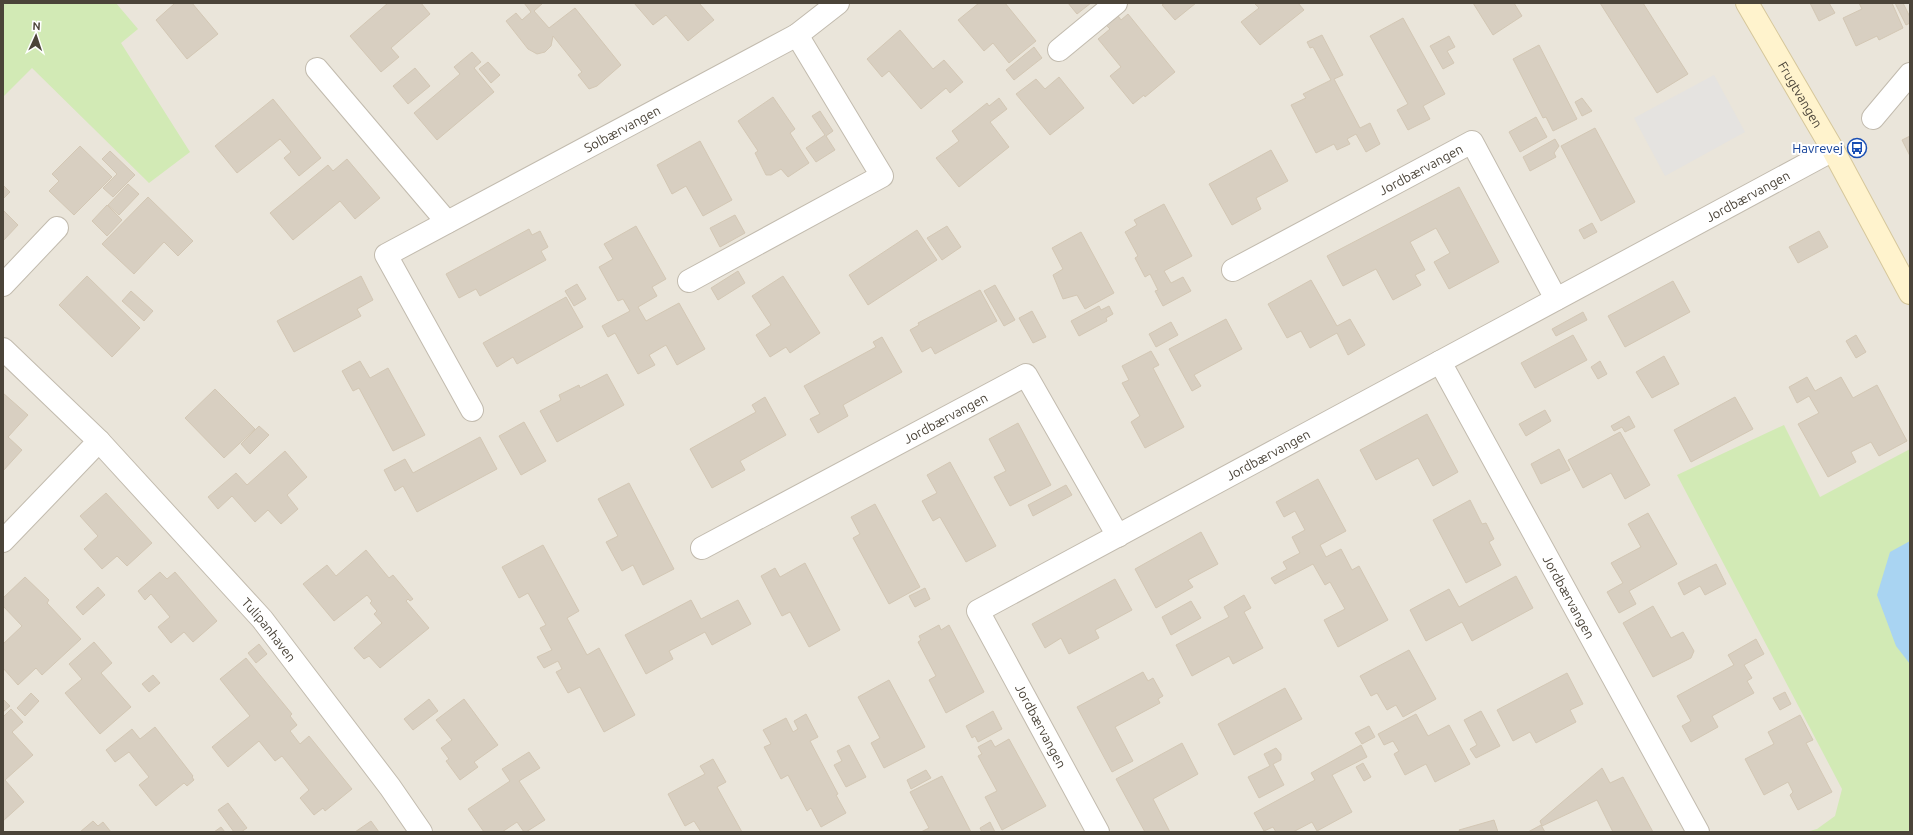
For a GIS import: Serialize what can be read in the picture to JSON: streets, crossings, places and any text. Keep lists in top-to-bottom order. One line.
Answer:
{"streets":{"street":["Frugtvangen","Solbærvangen","Jordbærvangen","Tulipanhaven"]},"crossings":[["Frugtvangen","Jordbærvangen"]],"places":{"bus stop":["Havrevej"]},"north":"top"}
